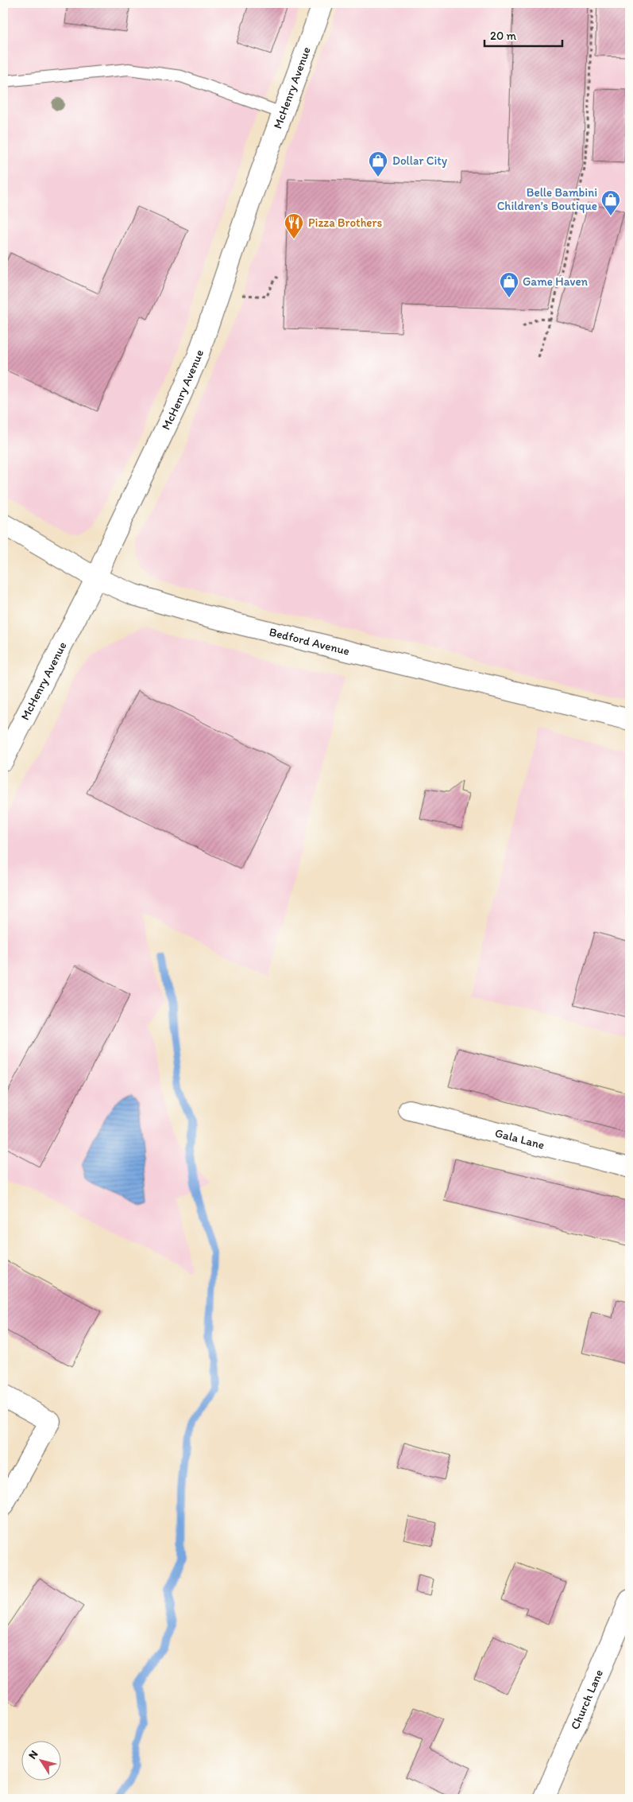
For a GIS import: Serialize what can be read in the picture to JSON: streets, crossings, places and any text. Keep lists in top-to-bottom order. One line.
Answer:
{"streets":{"street":["McHenry Avenue","Bedford Avenue","Gala Lane","Church Lane"]},"crossings":[["McHenry Avenue","Bedford Avenue"]],"places":{"shop":["Dollar City","Belle Bambini Children’s Boutique","Game Haven"],"restaurant":["Pizza Brothers"]},"scale_bar":"20 m","north":"top left"}
